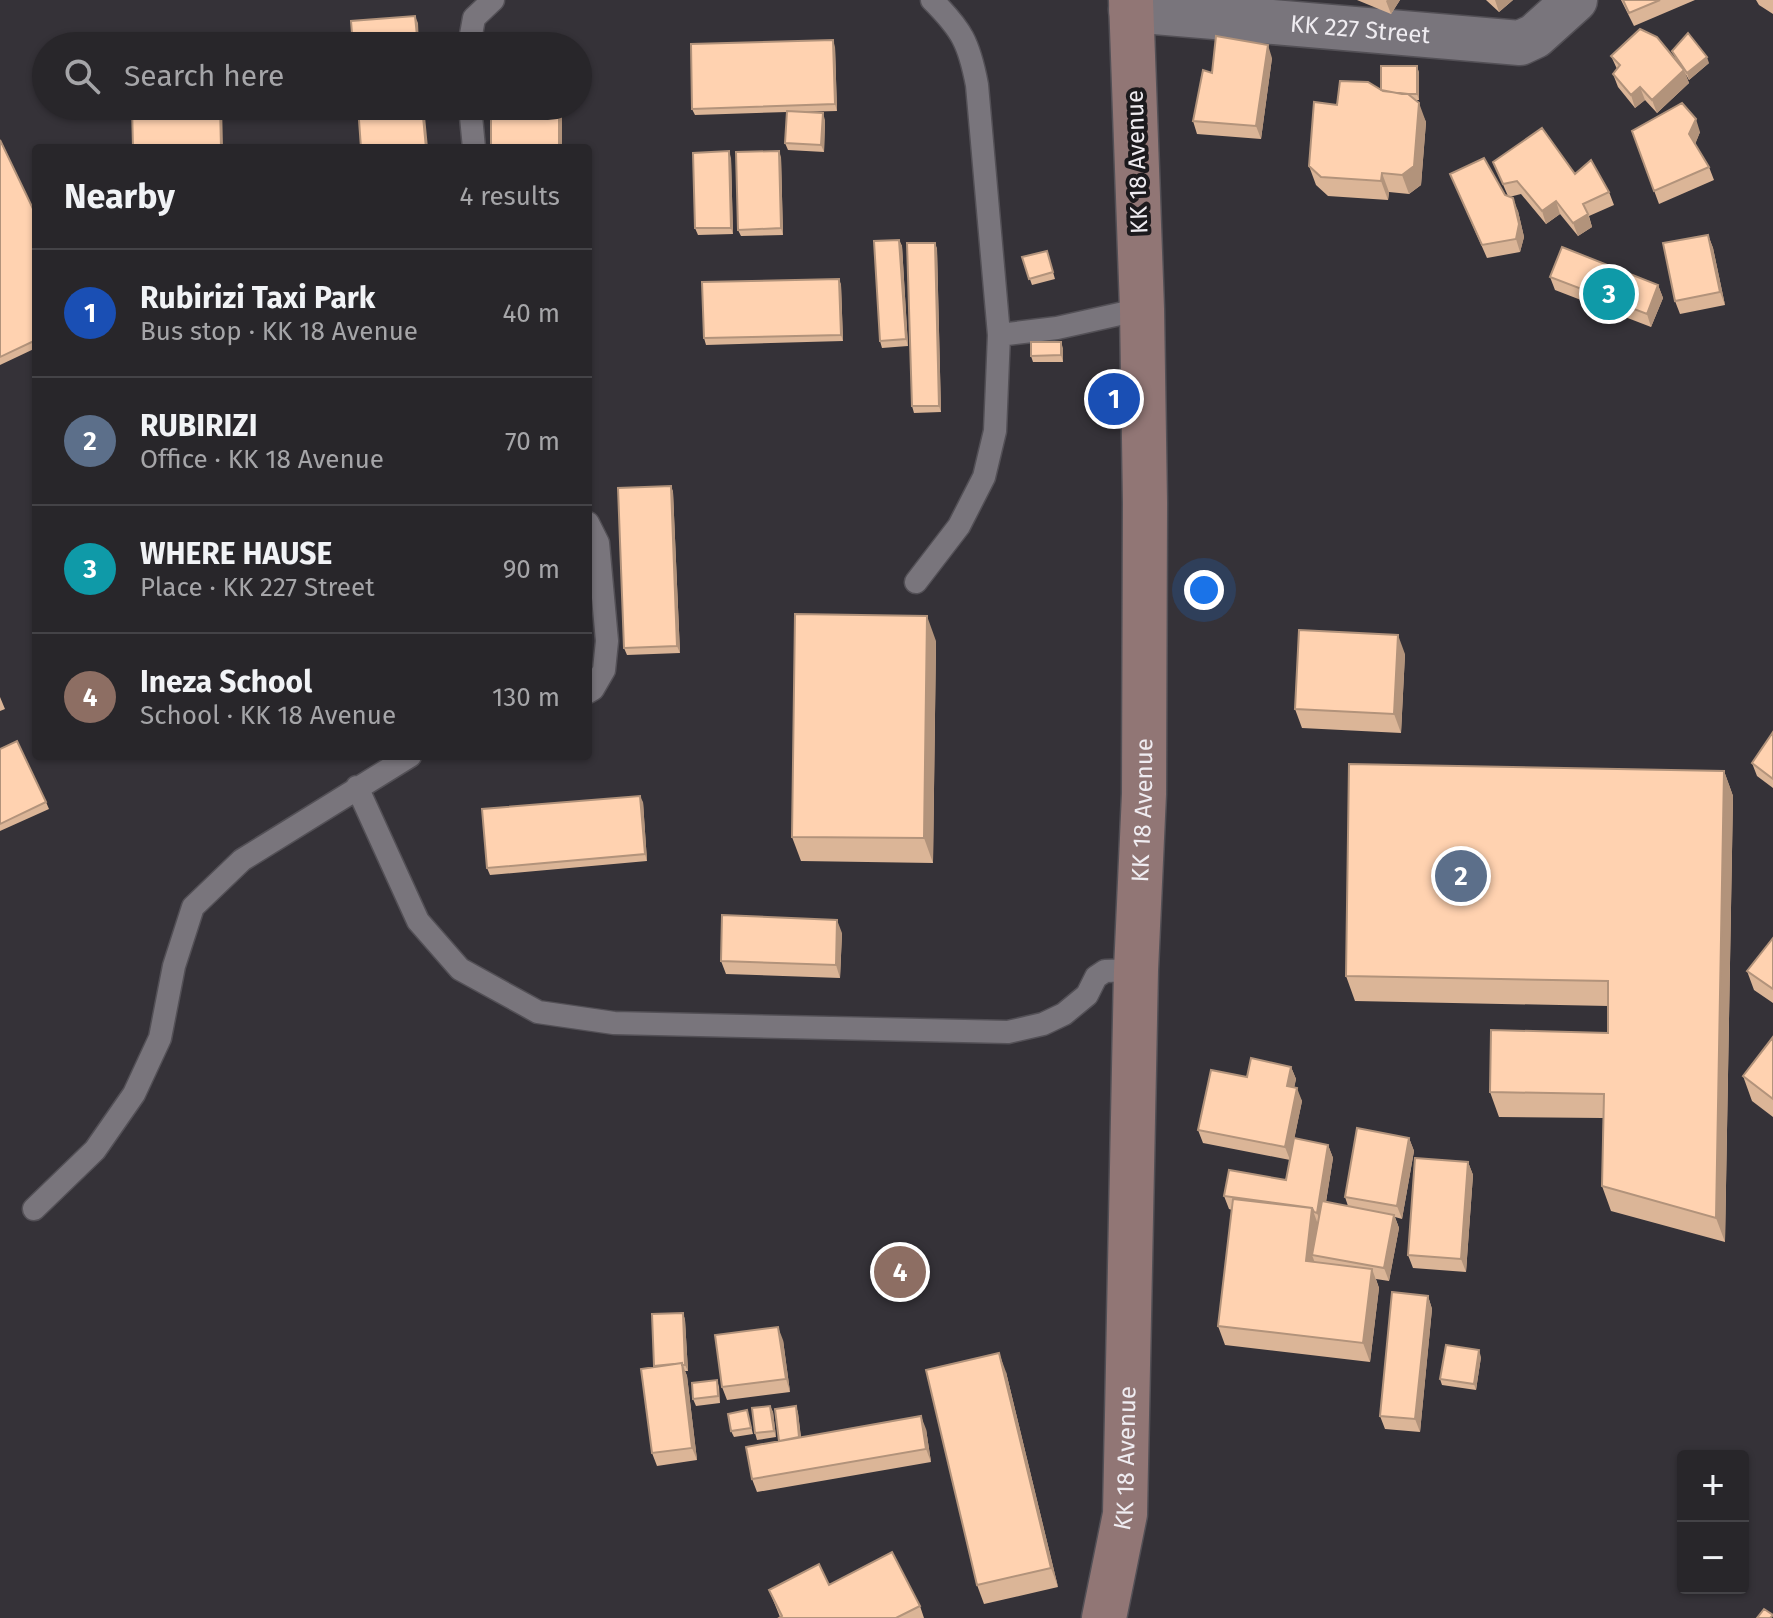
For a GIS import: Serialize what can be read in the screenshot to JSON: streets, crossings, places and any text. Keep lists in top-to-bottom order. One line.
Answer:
{"streets":{"main road":["KK 18 Avenue"],"street":["KK 227 Street"]},"crossings":[["KK 227 Street","KK 18 Avenue"]],"page":{"search":"Search here","heading":["Nearby","4 results"],"list":[{"mark":"1","name":"Rubirizi Taxi Park","note":"Bus stop · KK 18 Avenue","value":"40 m"},{"mark":"2","name":"RUBIRIZI","note":"Office · KK 18 Avenue","value":"70 m"},{"mark":"3","name":"WHERE HAUSE","note":"Place · KK 227 Street","value":"90 m"},{"mark":"4","name":"Ineza School","note":"School · KK 18 Avenue","value":"130 m"}],"pins":["3","1","2","4"],"map_buttons":["+","−"]}}
